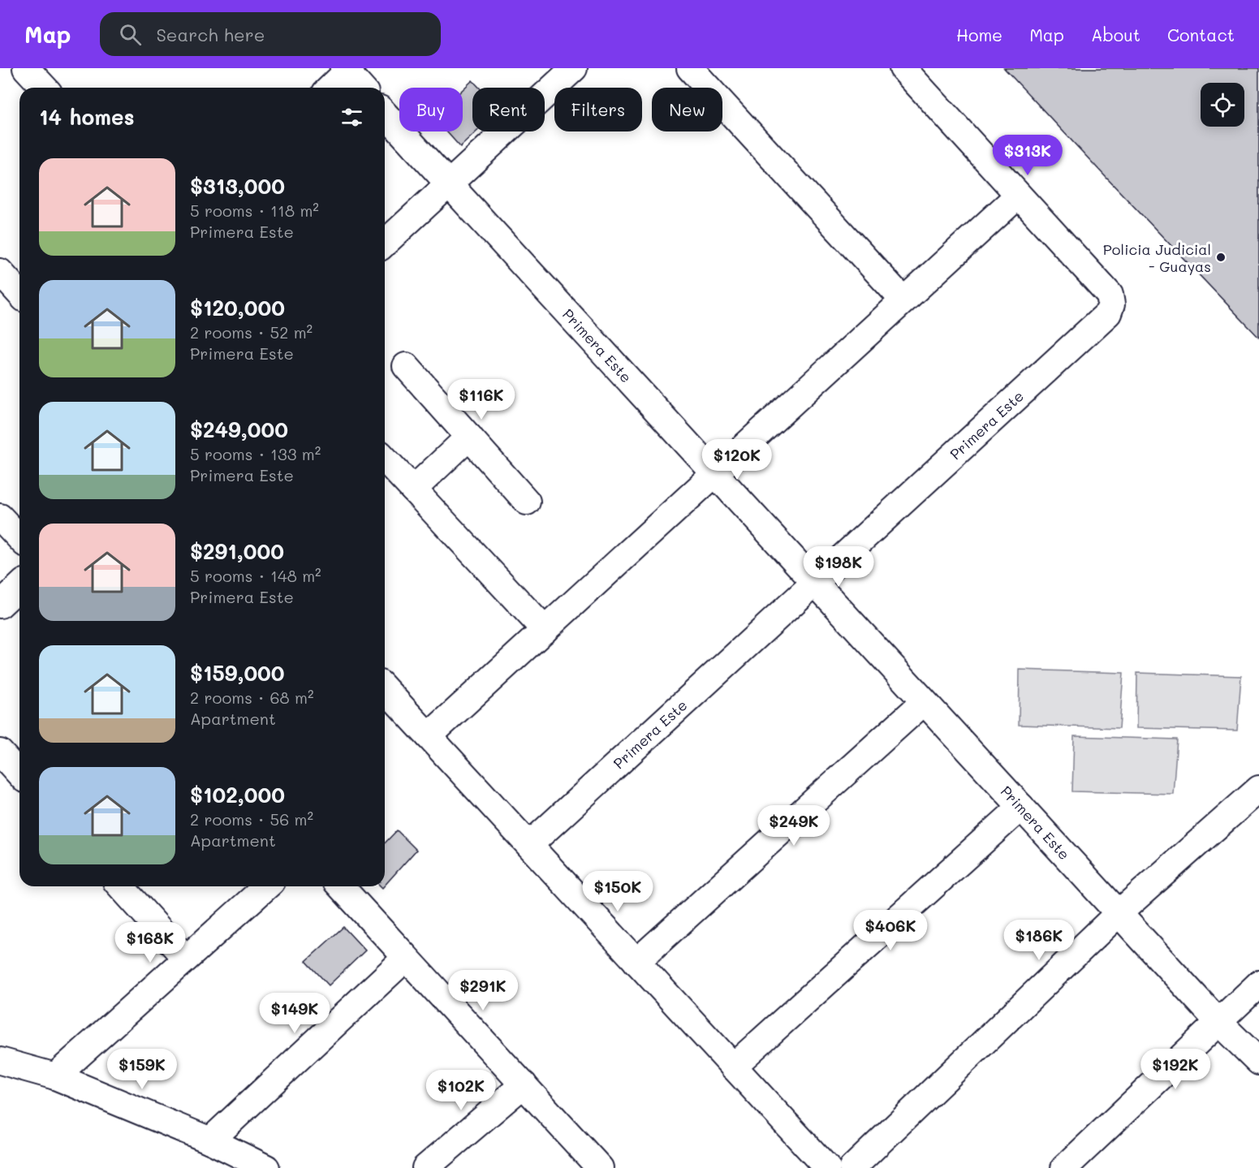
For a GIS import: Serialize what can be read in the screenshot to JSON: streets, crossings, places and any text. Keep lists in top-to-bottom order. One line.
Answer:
{"streets":{"street":["Primera Este"]},"places":["Policia Judicial - Guayas"],"page":{"header":"Map","search":"Search here","nav":["Home","Map","About","Contact"],"chip":["Buy","Rent","Filters","New"],"heading":"14 homes","price":["$313K","$116K","$120K","$198K","$249K","$150K","$406K","$186K","$168K","$291K","$149K","$159K","$192K","$102K"],"list":[{"name":"$313,000","note":"5 rooms · 118 m² · Primera Este"},{"name":"$120,000","note":"2 rooms · 52 m² · Primera Este"},{"name":"$249,000","note":"5 rooms · 133 m² · Primera Este"},{"name":"$291,000","note":"5 rooms · 148 m² · Primera Este"},{"name":"$159,000","note":"2 rooms · 68 m² · Apartment"},{"name":"$102,000","note":"2 rooms · 56 m² · Apartment"}]}}
